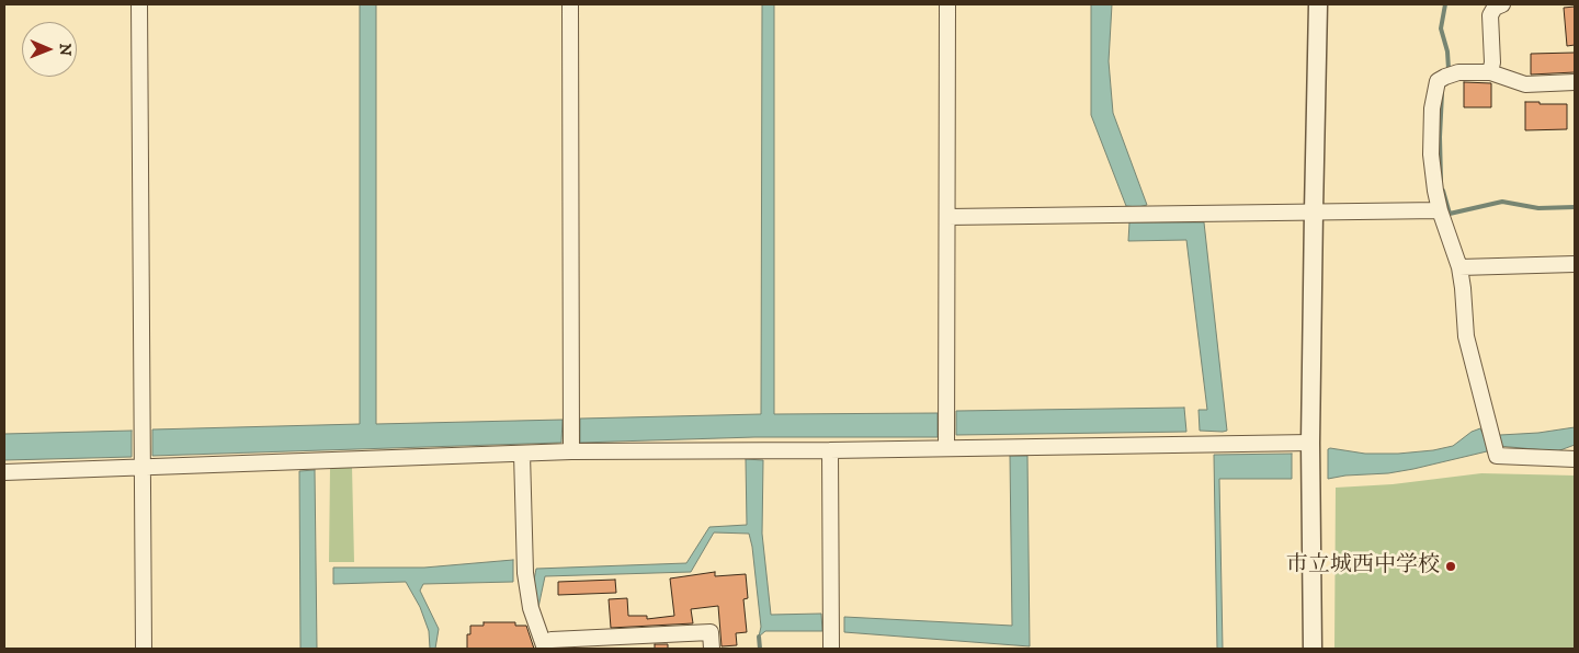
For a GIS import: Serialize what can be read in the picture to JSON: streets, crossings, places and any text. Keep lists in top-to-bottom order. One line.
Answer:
{"places":["市立城西中学校"],"north":"right"}
